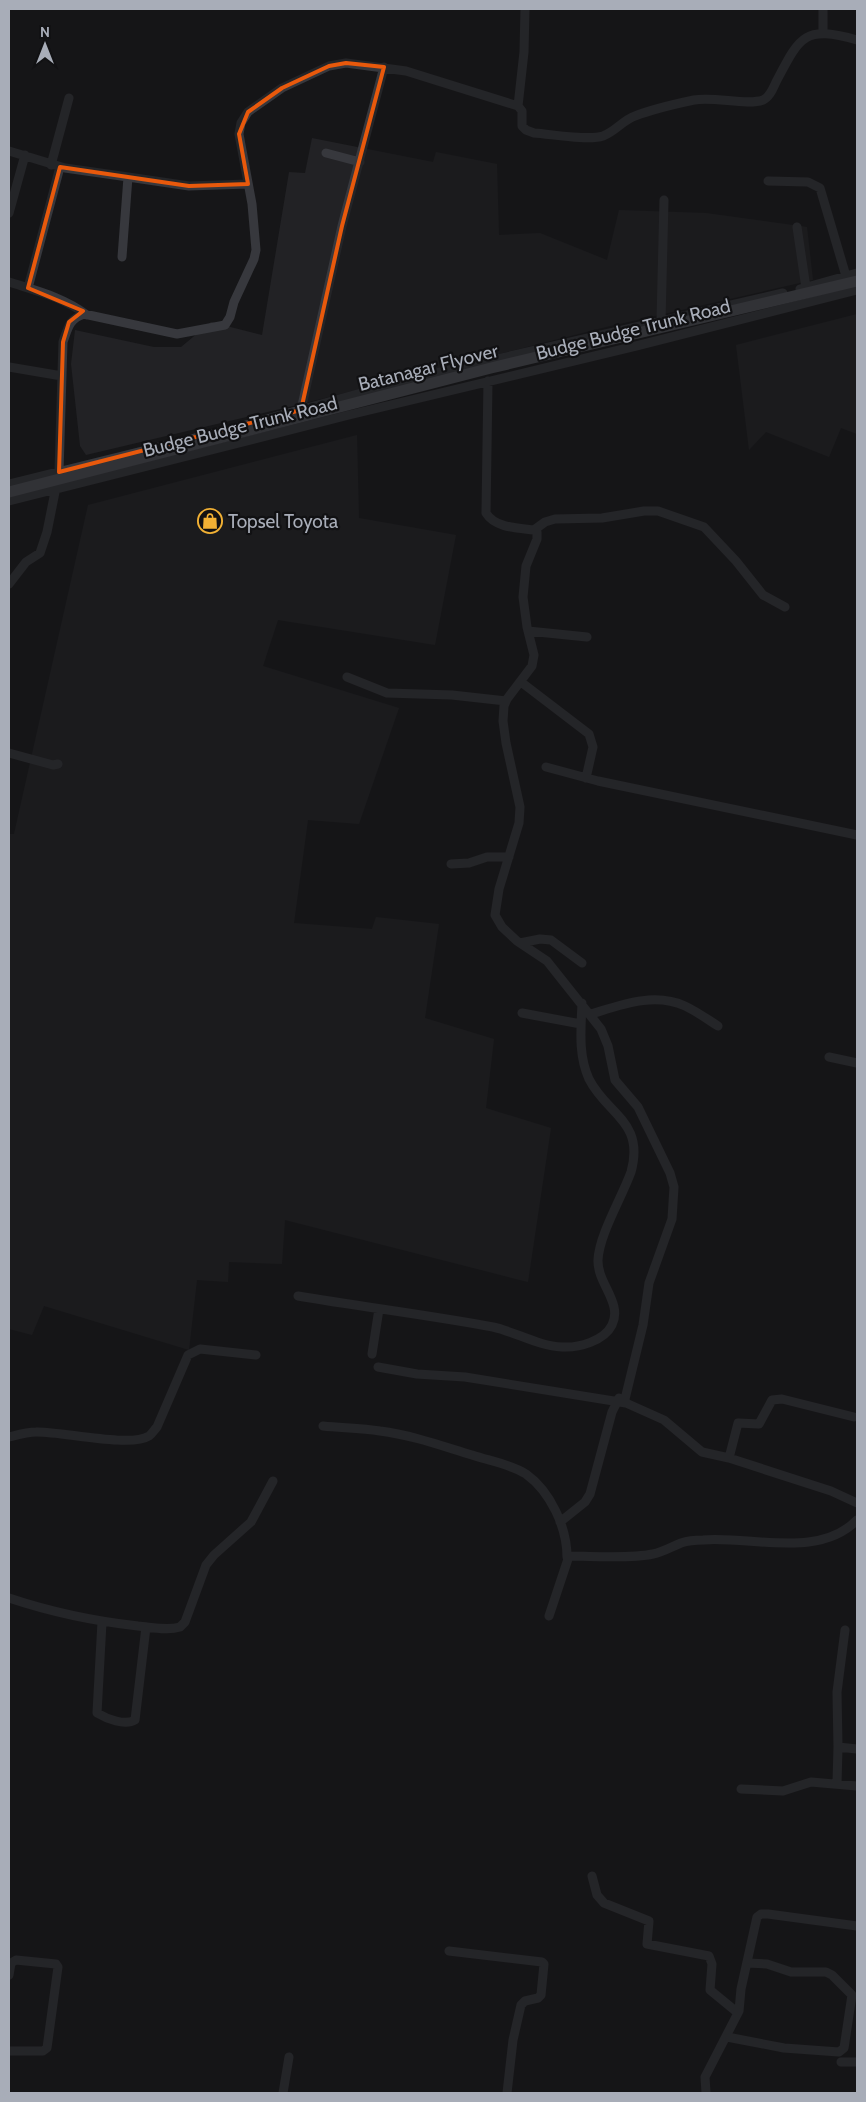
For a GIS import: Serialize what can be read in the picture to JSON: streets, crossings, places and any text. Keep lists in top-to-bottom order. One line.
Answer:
{"streets":{"main road":["Batanagar Flyover"],"street":["Budge Budge Trunk Road"]},"places":{"shop":["Topsel Toyota"]},"north":"top"}
